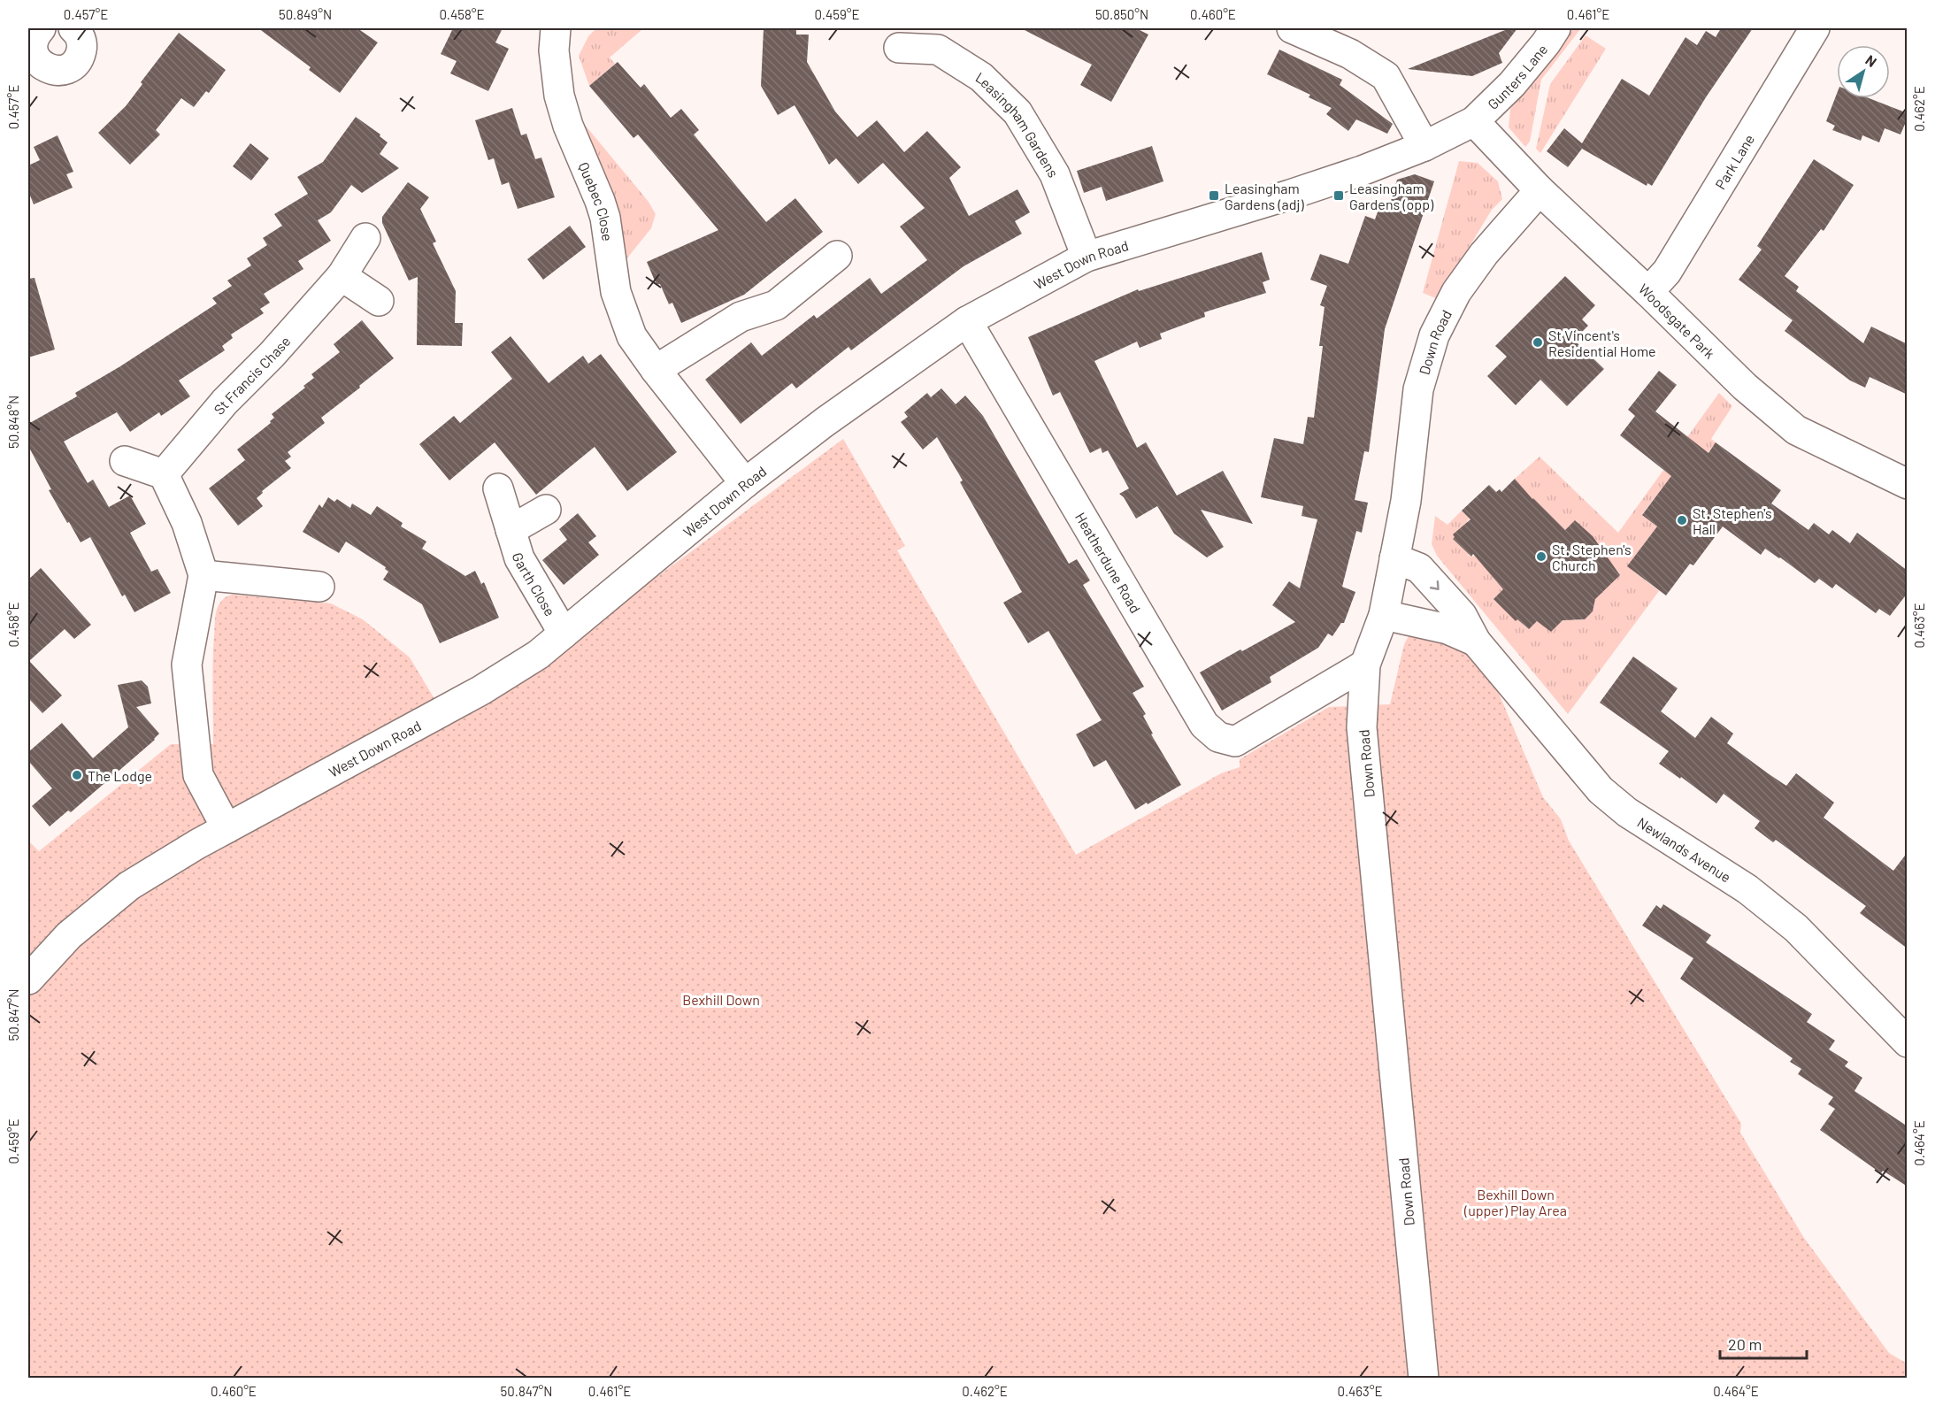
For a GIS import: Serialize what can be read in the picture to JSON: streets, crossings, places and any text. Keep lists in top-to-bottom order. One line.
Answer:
{"streets":{"street":["Gunters Lane","Leasingham Gardens","Park Lane","Quebec Close","West Down Road","Woodsgate Park","Down Road","St Francis Chase","Heatherdune Road","Garth Close","Newlands Avenue"]},"crossings":[["Gunters Lane","West Down Road"],["Gunters Lane","Woodsgate Park"],["Leasingham Gardens","West Down Road"],["Park Lane","Woodsgate Park"],["Quebec Close","West Down Road"],["West Down Road","Woodsgate Park"],["West Down Road","Heatherdune Road"],["West Down Road","Garth Close"],["Woodsgate Park","Down Road"],["Down Road","Heatherdune Road"],["Down Road","Newlands Avenue"]],"parks":["Bexhill Down","Bexhill Down (upper) Play Area"],"places":{"transit":["Leasingham Gardens (adj)","Leasingham Gardens (opp)"],"other":["St Vincent's Residential Home","St. Stephen's Hall","St. Stephen's Church","The Lodge"]},"scale_bar":"20 m","north":"top right","coordinates":["0.457°E","50.849°N","0.458°E","0.459°E","50.850°N","0.460°E","0.461°E","0.462°E","50.848°N","0.463°E","50.847°N","0.464°E"]}
